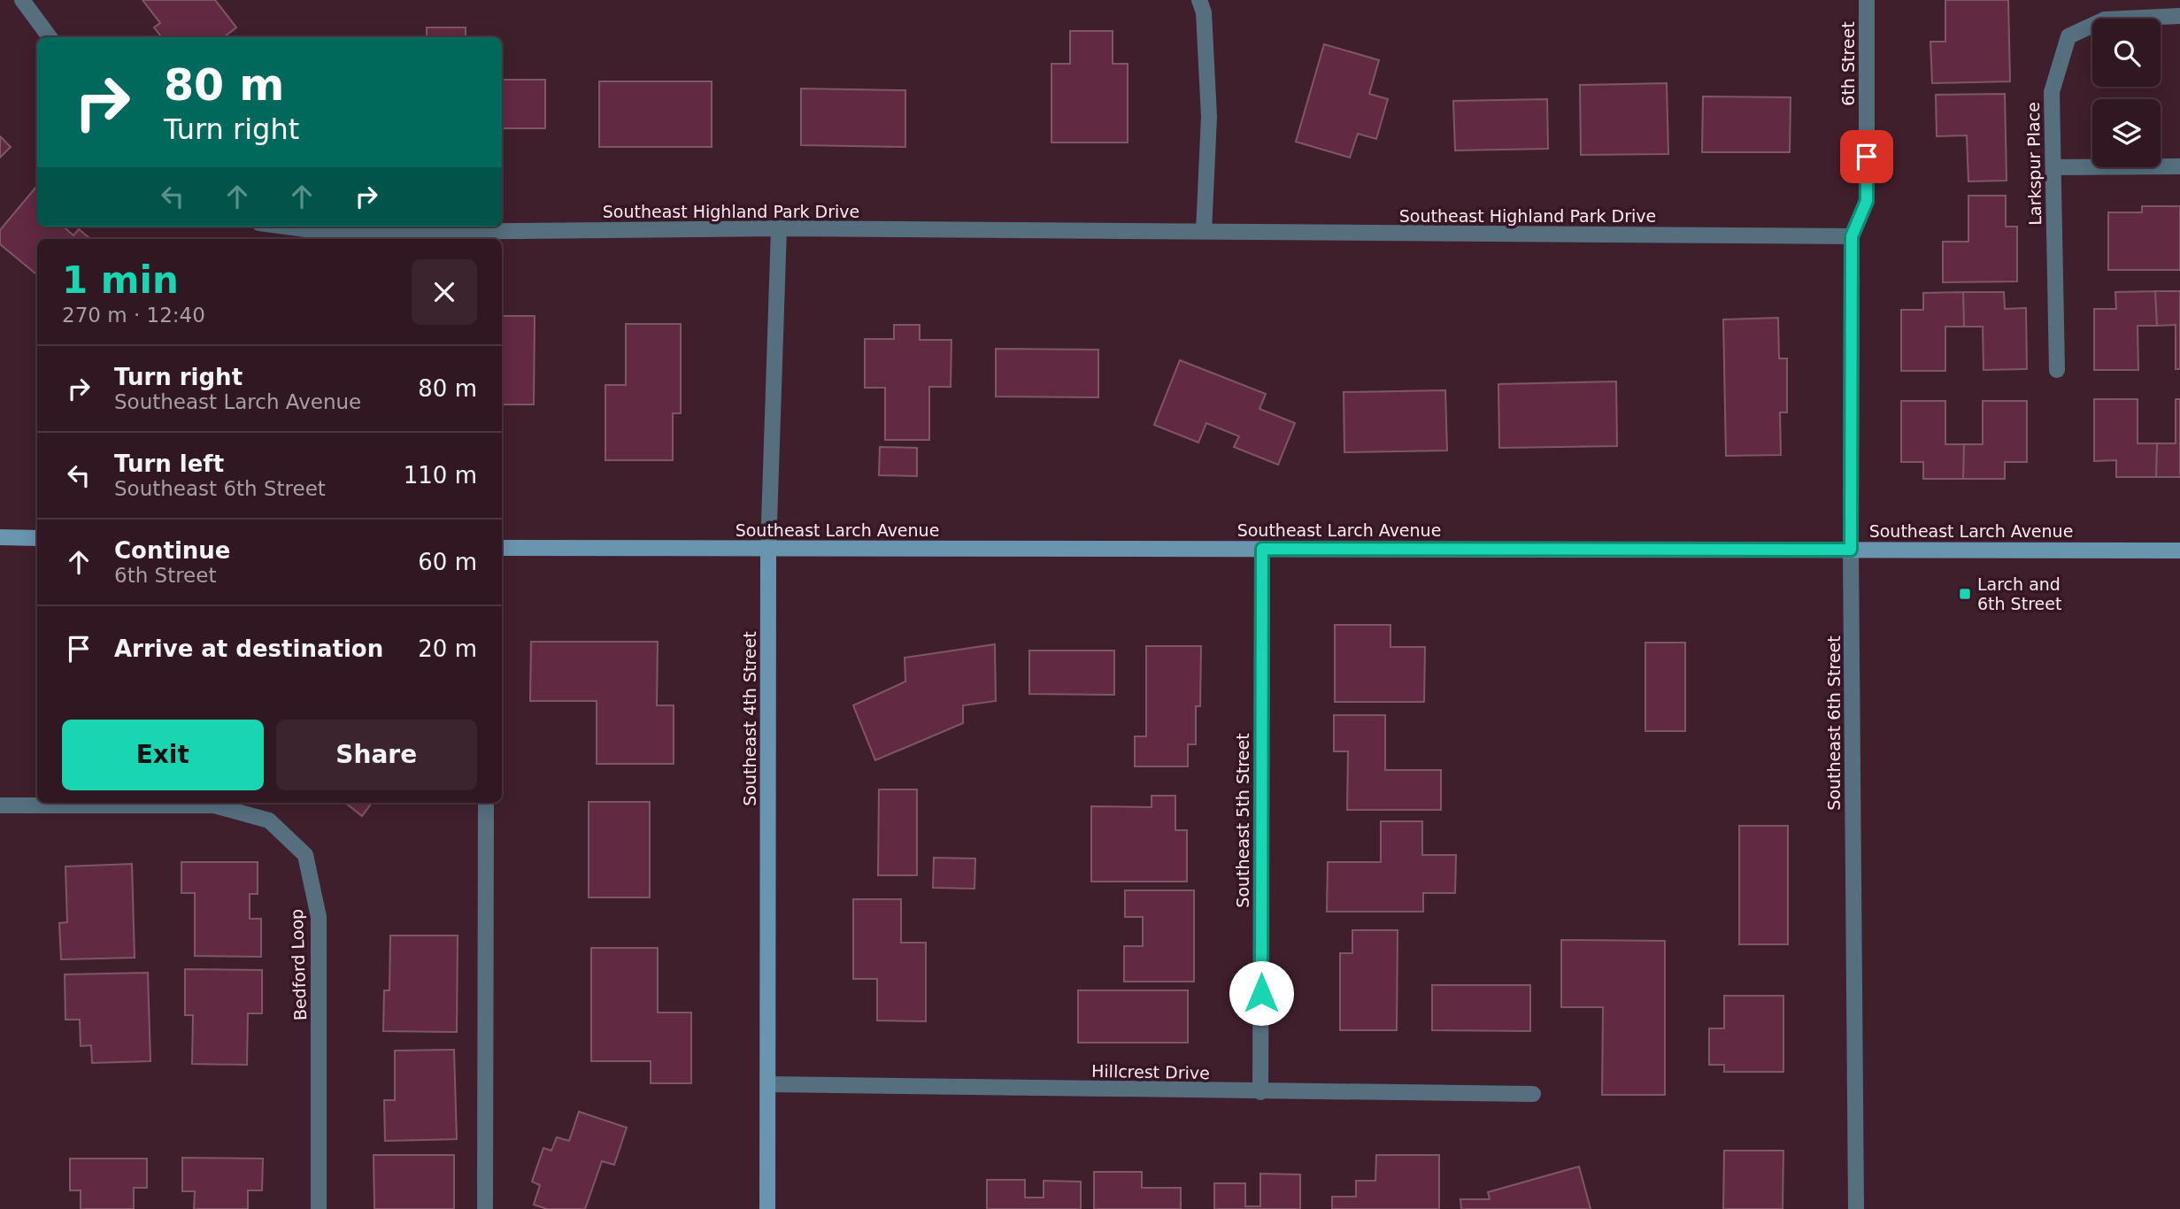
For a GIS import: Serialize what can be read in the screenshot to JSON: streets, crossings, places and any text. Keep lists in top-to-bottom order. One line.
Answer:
{"streets":{"main road":["Southeast Larch Avenue","Southeast 4th Street"],"street":["6th Street","Larkspur Place","Southeast Highland Park Drive","Southeast 6th Street","Southeast 5th Street","Bedford Loop","Hillcrest Drive"]},"crossings":[["6th Street","Southeast Highland Park Drive"],["6th Street","Southeast 6th Street"],["Southeast Highland Park Drive","Southeast 4th Street"],["Southeast Highland Park Drive","Southeast 6th Street"],["Southeast Larch Avenue","Southeast 4th Street"],["Southeast Larch Avenue","Southeast 6th Street"],["Southeast Larch Avenue","Southeast 5th Street"],["Southeast 4th Street","Hillcrest Drive"],["Southeast 5th Street","Hillcrest Drive"]],"places":{"transit":["Larch and 6th Street"]},"page":{"turn":["80 m","Turn right"],"heading":["1 min","270 m · 12:40"],"list":[{"name":"Turn right","note":"Southeast Larch Avenue","value":"80 m"},{"name":"Turn left","note":"Southeast 6th Street","value":"110 m"},{"name":"Continue","note":"6th Street","value":"60 m"},{"name":"Arrive at destination","value":"20 m"}],"buttons":["Exit","Share"]}}
